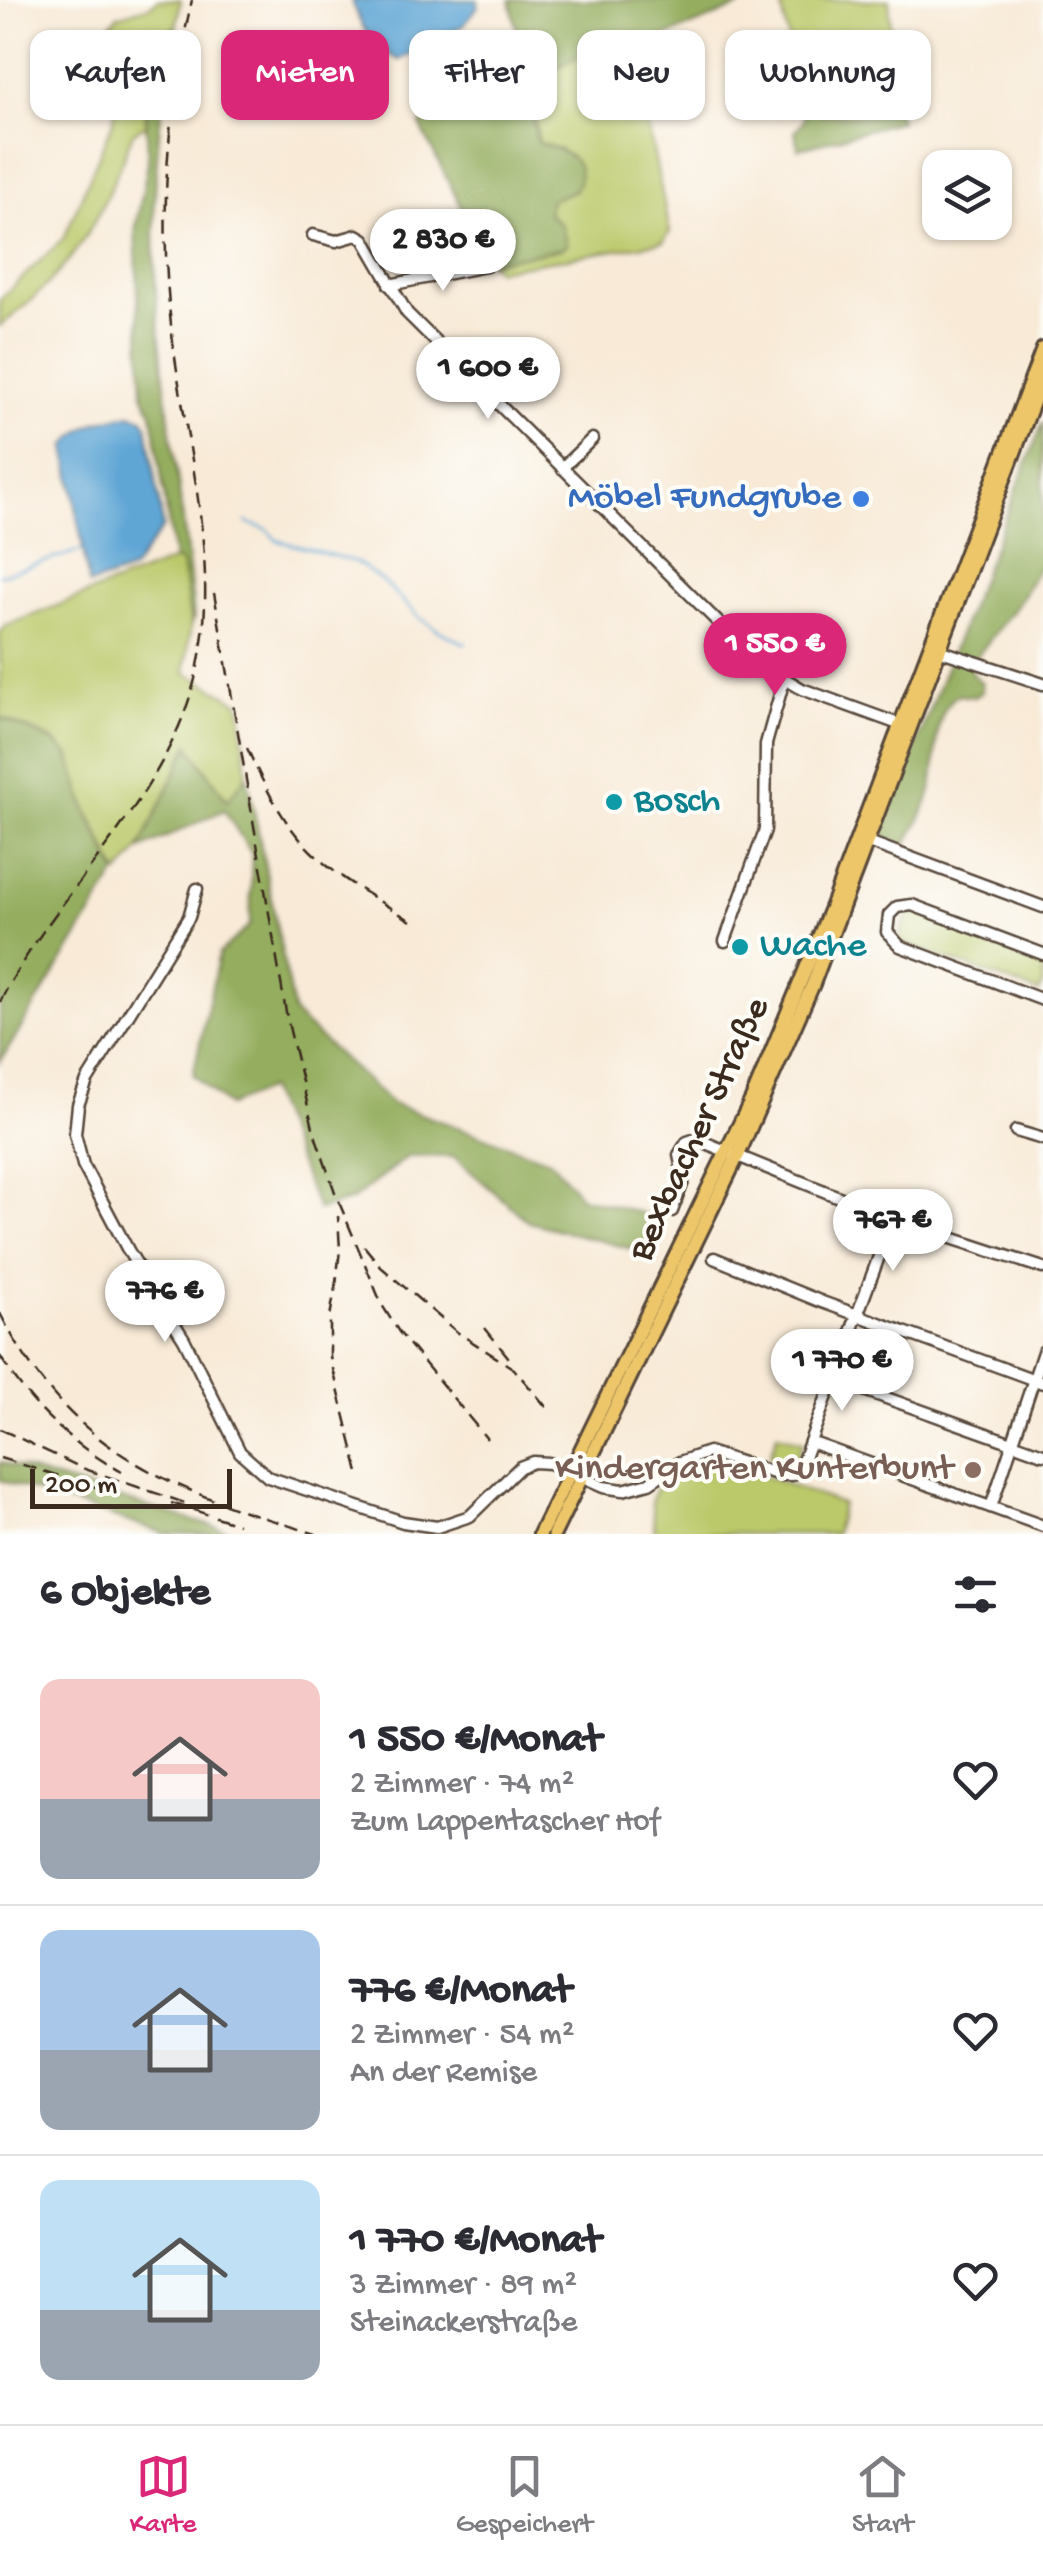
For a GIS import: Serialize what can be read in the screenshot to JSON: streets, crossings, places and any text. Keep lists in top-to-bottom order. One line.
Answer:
{"streets":{"main road":["Bexbacher Straße"]},"places":["Möbel Fundgrube","Bosch","Wache","Kindergarten Kunterbunt"],"scale_bar":"200 m","page":{"chip":["Kaufen","Mieten","Filter","Neu","Wohnung"],"price":["2 830 €","1 600 €","1 550 €","767 €","776 €","1 770 €"],"scale":"200 m","heading":"6 Objekte","list":[{"name":"1 550 €/Monat","note":"2 Zimmer · 74 m² · Zum Lappentascher Hof"},{"name":"776 €/Monat","note":"2 Zimmer · 54 m² · An der Remise"},{"name":"1 770 €/Monat","note":"3 Zimmer · 89 m² · Steinackerstraße"}],"tabs":["Karte","Gespeichert","Start"]}}
